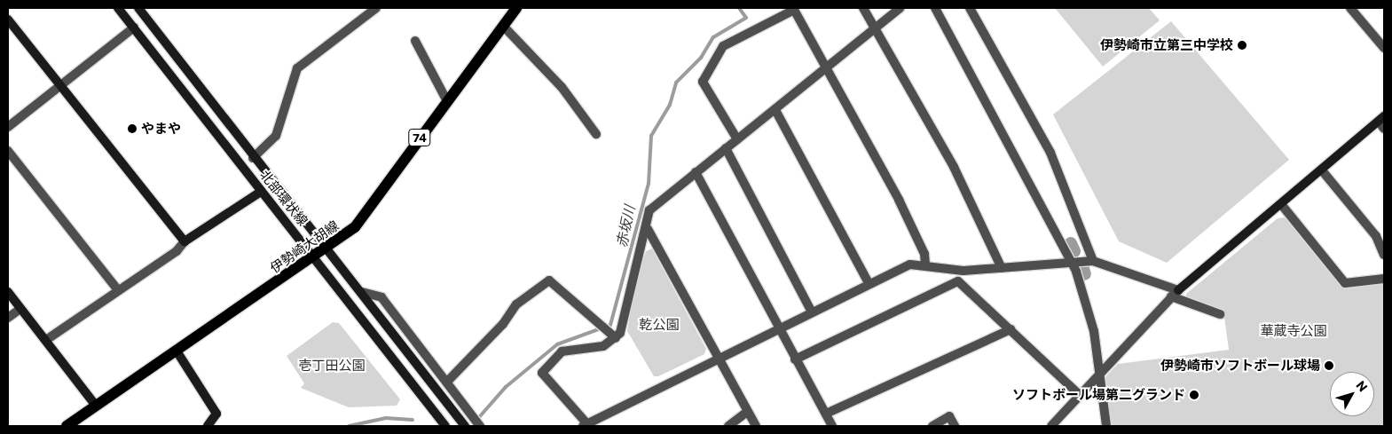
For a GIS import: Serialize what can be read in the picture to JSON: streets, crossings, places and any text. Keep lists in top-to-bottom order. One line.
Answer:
{"streets":{"main road":["74","伊勢崎大胡線"],"street":["北部環状線"]},"crossings":[["北部環状線","伊勢崎大胡線"]],"water":["赤坂川"],"parks":["乾公園","華蔵寺公園","壱丁田公園"],"places":["伊勢崎市立第三中学校","やまや","伊勢崎市ソフトボール球場","ソフトボール場第二グランド"],"north":"top right"}
